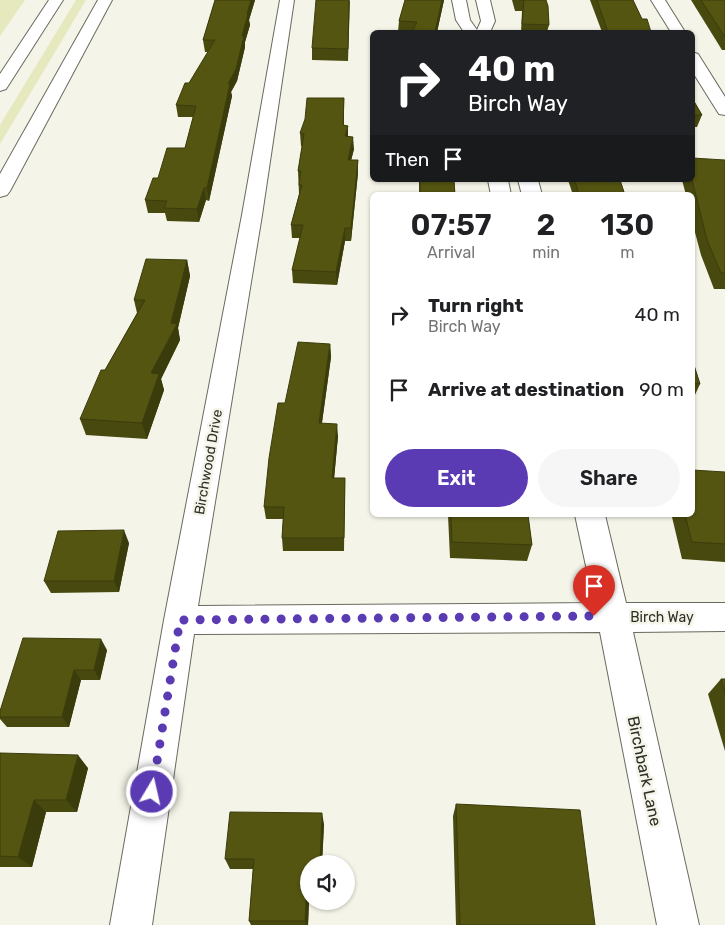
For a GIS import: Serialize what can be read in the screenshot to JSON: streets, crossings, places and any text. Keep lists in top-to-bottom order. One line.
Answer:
{"streets":{"main road":["Birchwood Drive","Birch Way","Birchbark Lane"]},"crossings":[["Birchwood Drive","Birch Way"],["Birch Way","Birchbark Lane"]],"page":{"turn":["40 m","Birch Way"],"then":"Then","eta":["07:57","Arrival","2","min","130","m"],"list":[{"name":"Turn right","note":"Birch Way","value":"40 m"},{"name":"Arrive at destination","value":"90 m"}],"buttons":["Exit","Share"]}}
